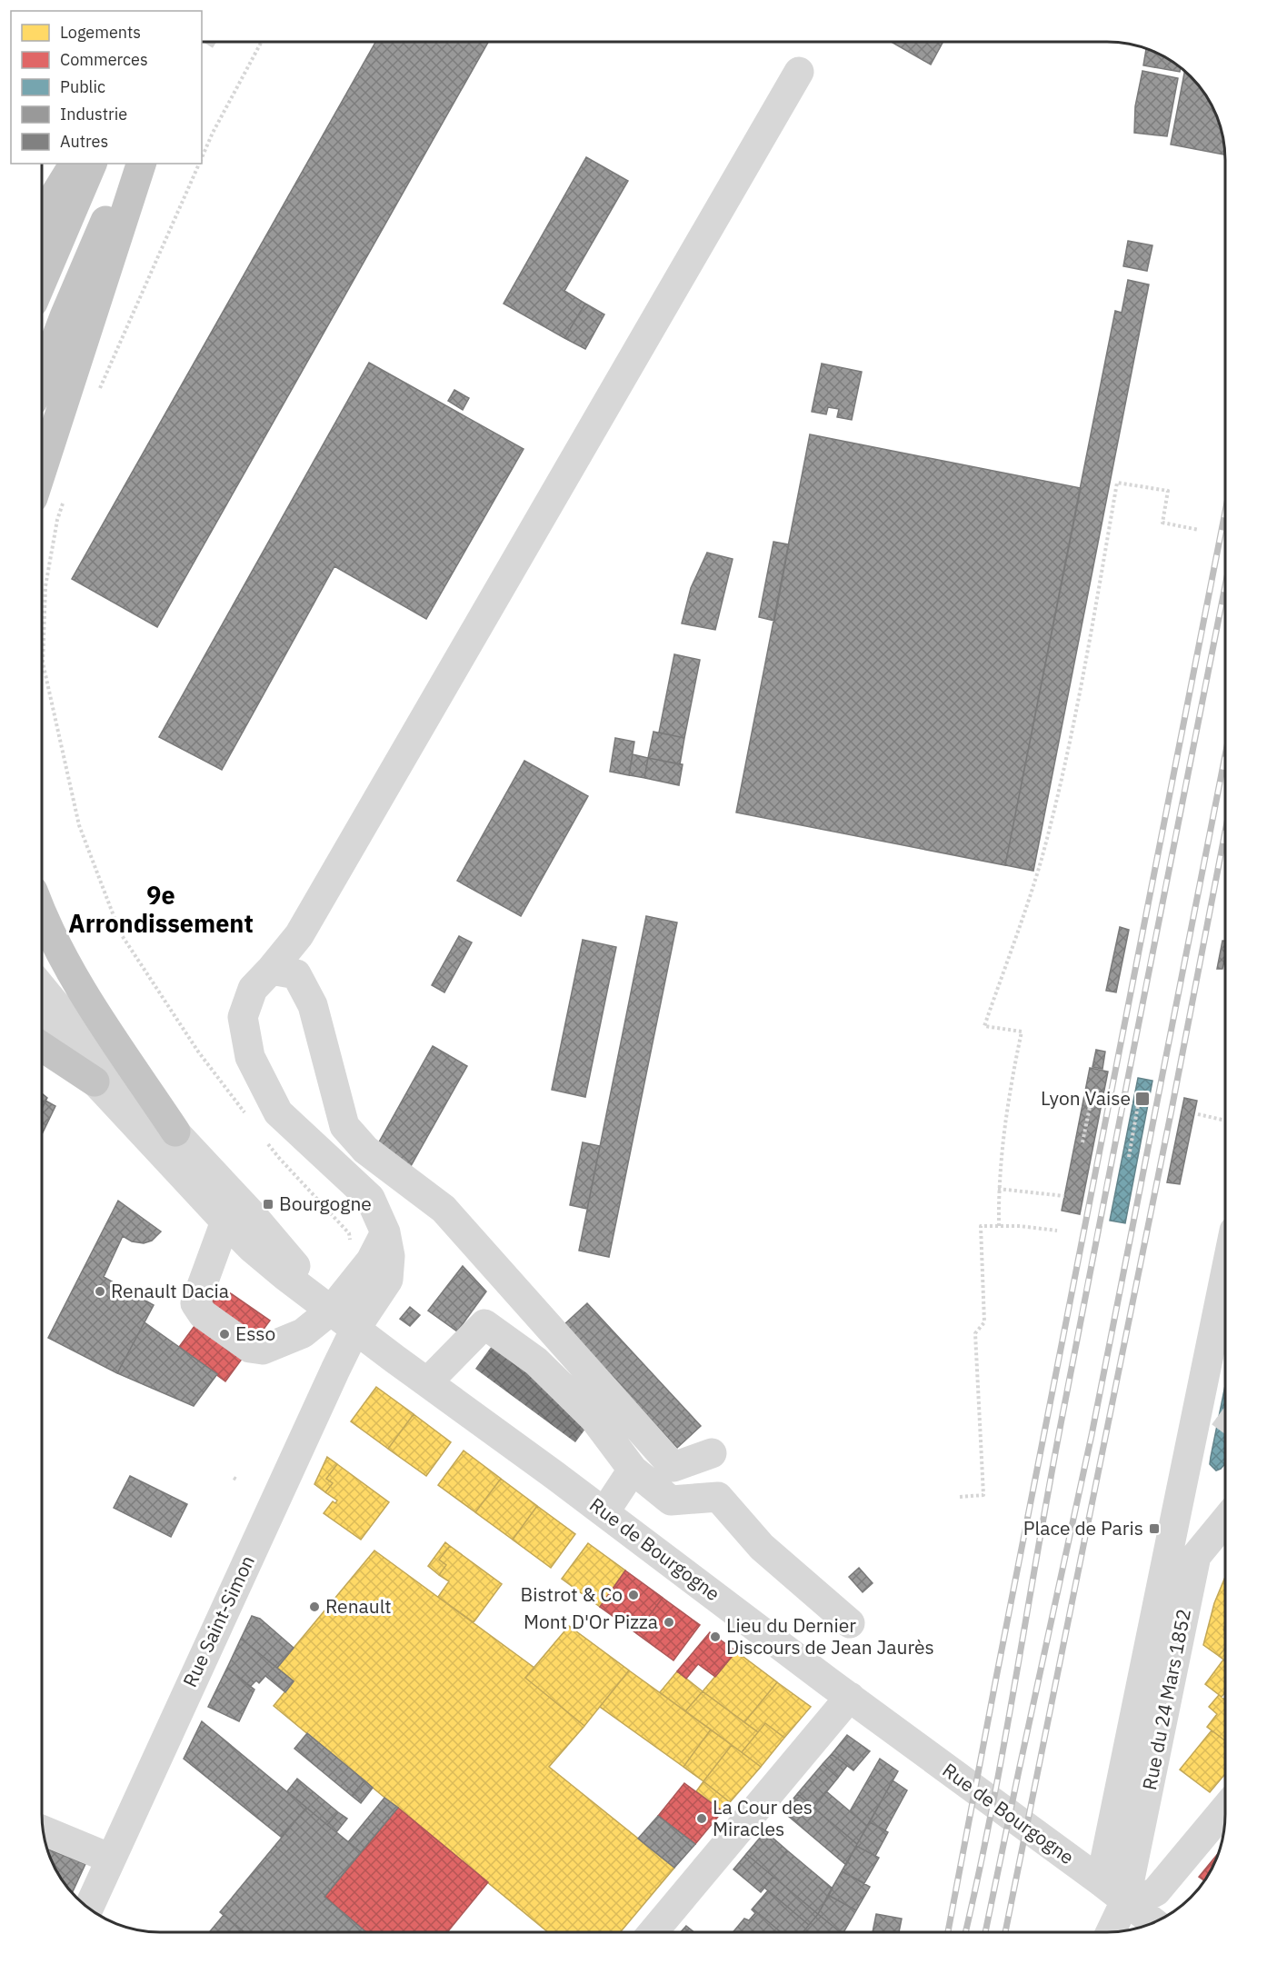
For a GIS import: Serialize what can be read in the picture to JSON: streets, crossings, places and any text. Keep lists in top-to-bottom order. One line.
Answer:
{"streets":{"street":["Rue de Bourgogne","Rue Saint-Simon","Rue du 24 Mars 1852"]},"crossings":[["Rue de Bourgogne","Rue Saint-Simon"],["Rue de Bourgogne","Rue du 24 Mars 1852"]],"districts":["9e Arrondissement"],"places":{"transit":["Lyon Vaise","Bourgogne","Place de Paris"],"other":["Renault Dacia","Esso","Bistrot & Co","Renault","Mont D'Or Pizza","Lieu du Dernier Discours de Jean Jaurès","La Cour des Miracles"]},"legend":["Logements","Commerces","Public","Industrie","Autres"]}
